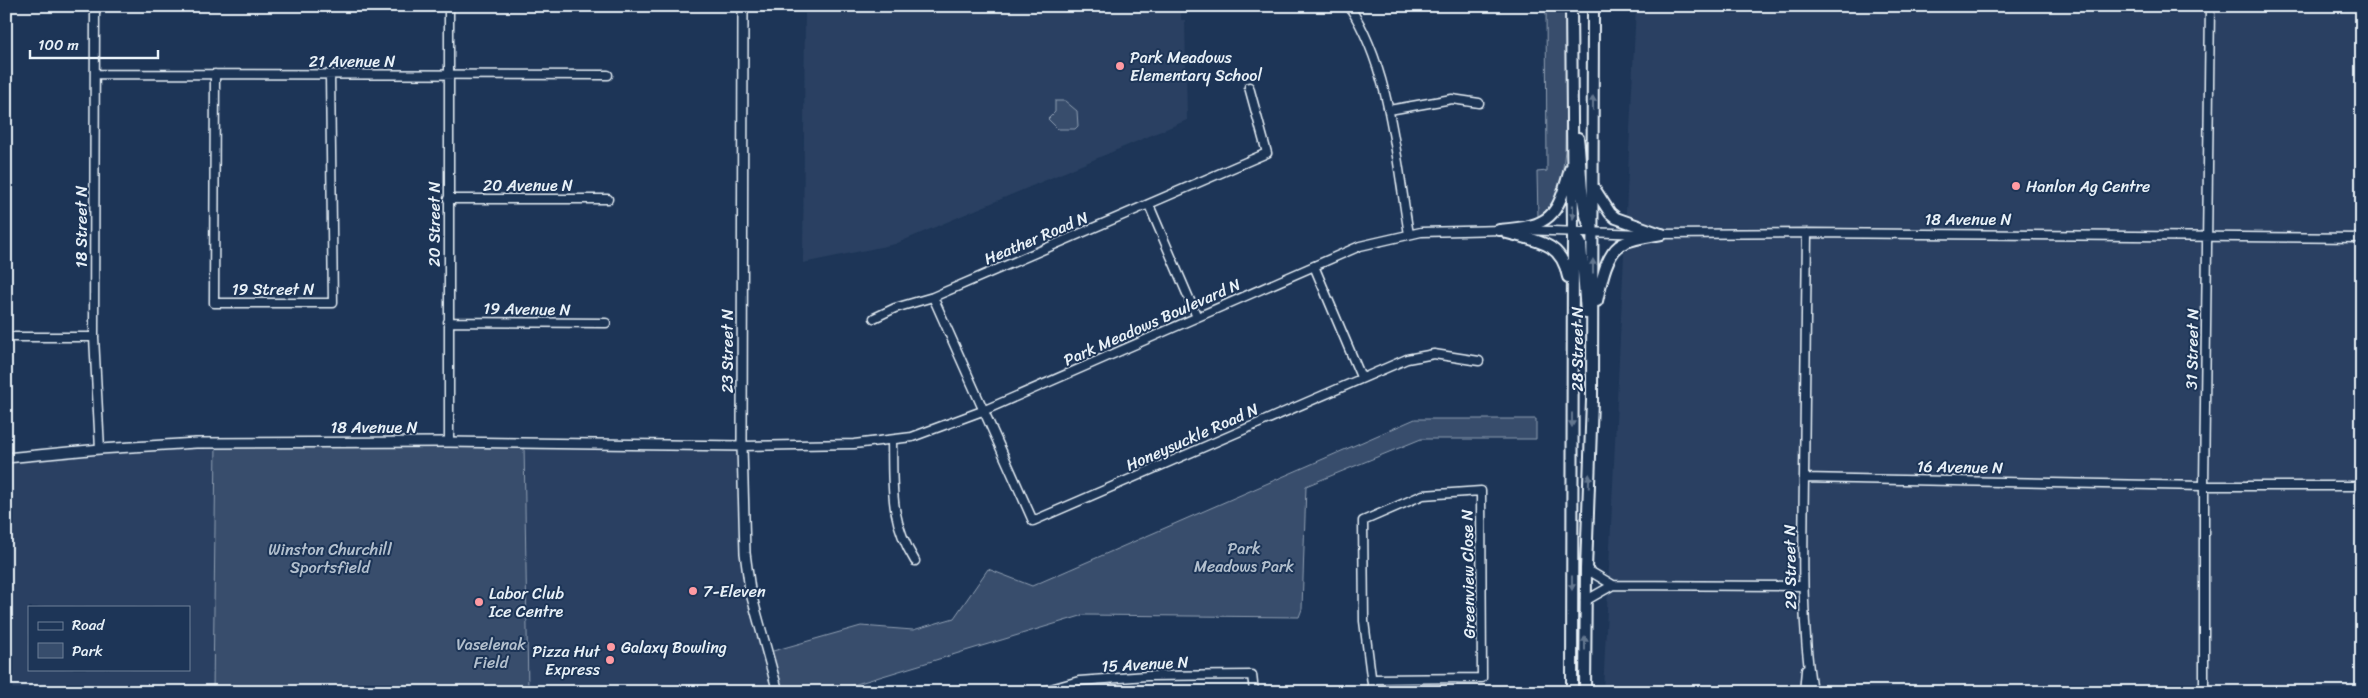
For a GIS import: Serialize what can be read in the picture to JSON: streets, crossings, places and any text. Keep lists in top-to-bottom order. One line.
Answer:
{"streets":{"main road":["28 Street N"],"street":["21 Avenue N","20 Avenue N","18 Avenue N","20 Street N","18 Street N","Heather Road N","19 Street N","19 Avenue N","Park Meadows Boulevard N","31 Street N","23 Street N","Honeysuckle Road N","16 Avenue N","29 Street N","Greenview Close N","15 Avenue N"]},"crossings":[["21 Avenue N","20 Street N"],["21 Avenue N","18 Street N"],["21 Avenue N","19 Street N"],["20 Avenue N","20 Street N"],["18 Avenue N","20 Street N"],["18 Avenue N","18 Street N"],["18 Avenue N","Park Meadows Boulevard N"],["18 Avenue N","28 Street N"],["18 Avenue N","31 Street N"],["18 Avenue N","23 Street N"],["20 Street N","19 Avenue N"],["Park Meadows Boulevard N","28 Street N"],["Park Meadows Boulevard N","23 Street N"],["Park Meadows Boulevard N","Honeysuckle Road N"],["31 Street N","16 Avenue N"],["16 Avenue N","29 Street N"]],"parks":["Park Meadows Park","Winston Churchill Sportsfield","Vaselenak Field"],"places":["Park Meadows Elementary School","Hanlon Ag Centre","7-Eleven","Labor Club Ice Centre","Galaxy Bowling","Pizza Hut Express"],"legend":["Road","Park"],"scale_bar":"100 m"}
